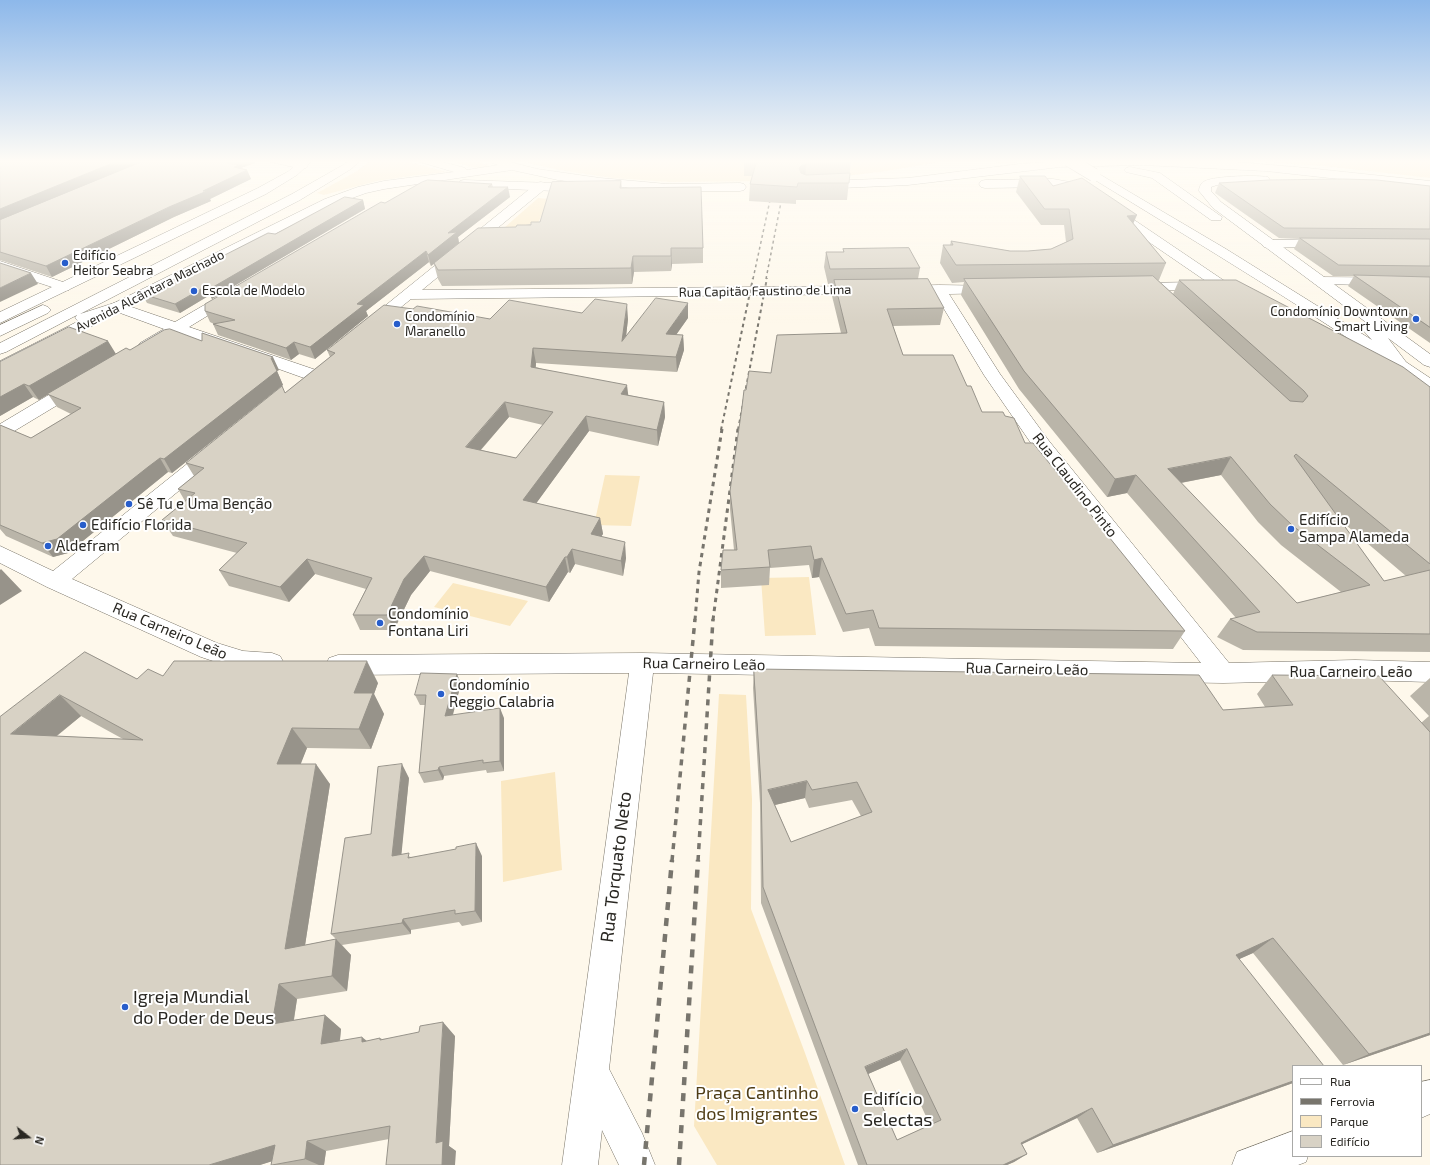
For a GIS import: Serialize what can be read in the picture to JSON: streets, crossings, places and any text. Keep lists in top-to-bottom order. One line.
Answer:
{"streets":{"main road":["Avenida Alcântara Machado","Rua Capitão Faustino de Lima","Rua Claudino Pinto","Rua Carneiro Leão","Rua Torquato Neto"]},"crossings":[["Rua Claudino Pinto","Rua Carneiro Leão"],["Rua Carneiro Leão","Rua Torquato Neto"]],"parks":["Praça Cantinho dos Imigrantes"],"places":["Edifício Heitor Seabra","Escola de Modelo","Condomínio Downtown Smart Living","Condomínio Maranello","Sê Tu e Uma Benção","Edifício Florida","Edifício Sampa Alameda","Aldefram","Condomínio Fontana Liri","Condomínio Reggio Calabria","Igreja Mundial do Poder de Deus","Edifício Selectas"],"legend":["Rua","Ferrovia","Parque","Edifício"],"north":"right"}
